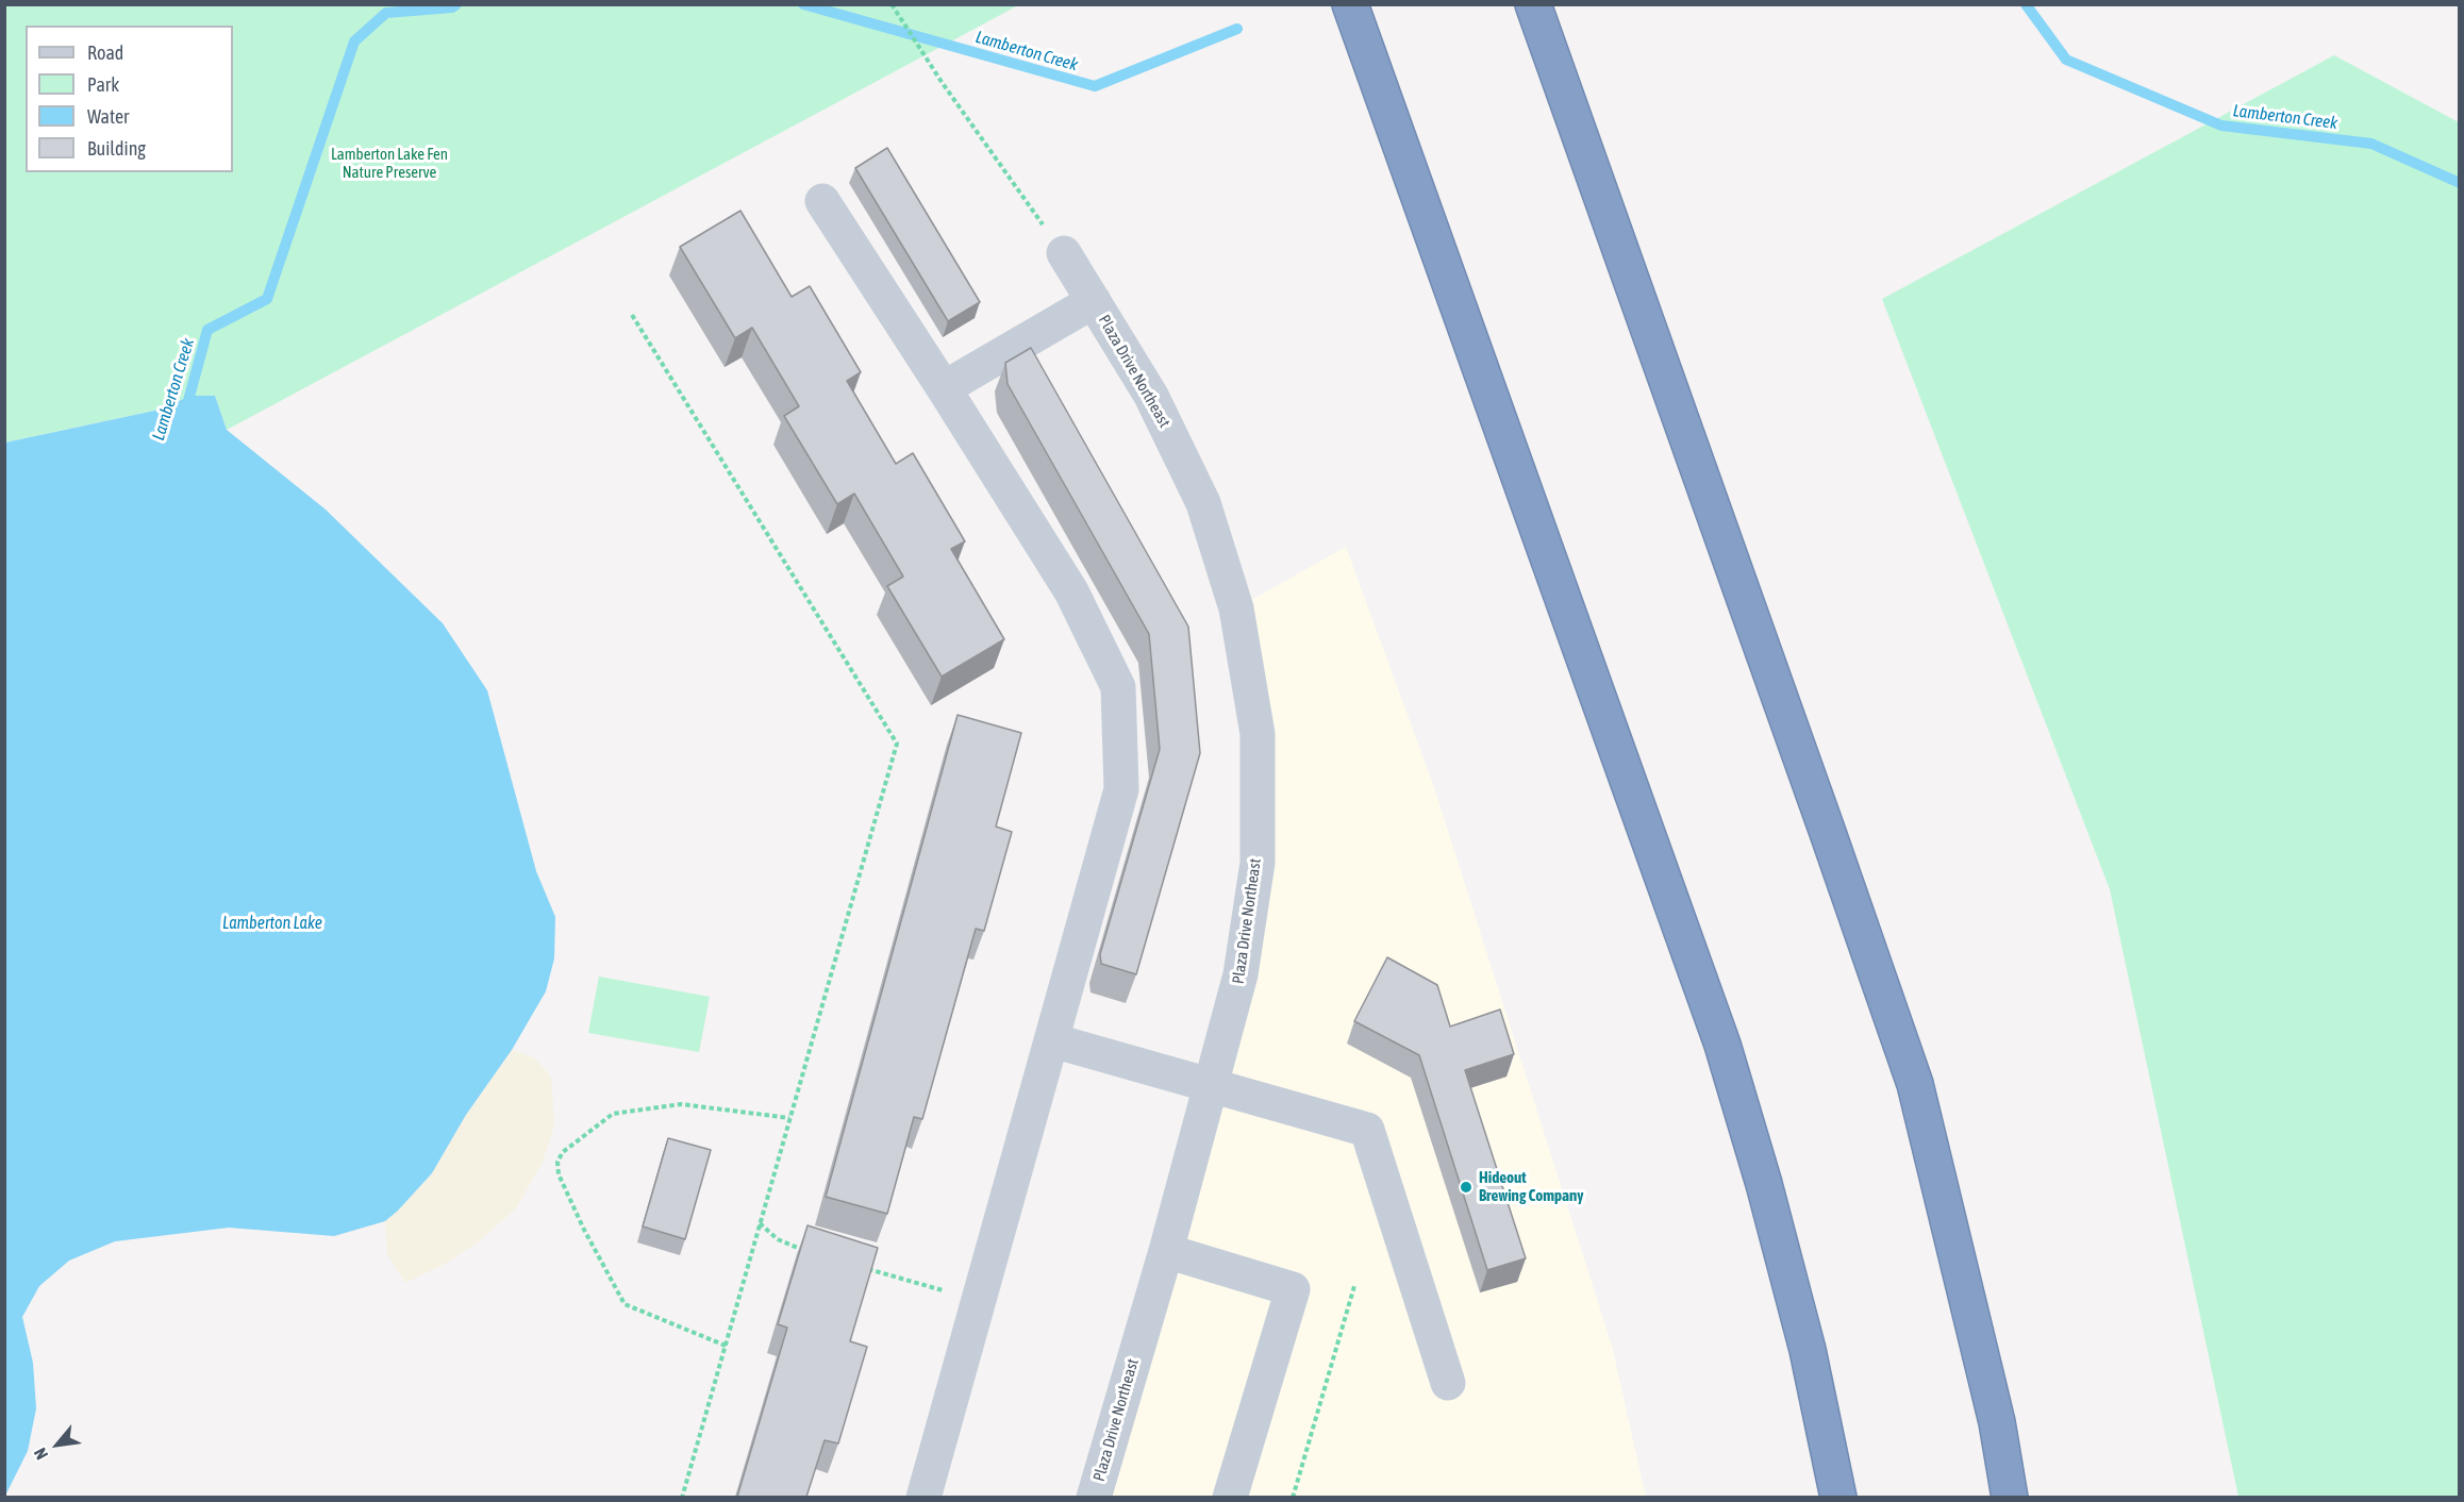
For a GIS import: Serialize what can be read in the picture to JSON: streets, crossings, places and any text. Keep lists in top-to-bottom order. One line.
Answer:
{"streets":{"street":["Plaza Drive Northeast"]},"water":["Lamberton Creek","Lamberton Lake"],"parks":["Lamberton Lake Fen Nature Preserve"],"places":["Hideout Brewing Company"],"legend":["Road","Park","Water","Building"],"north":"bottom left"}
